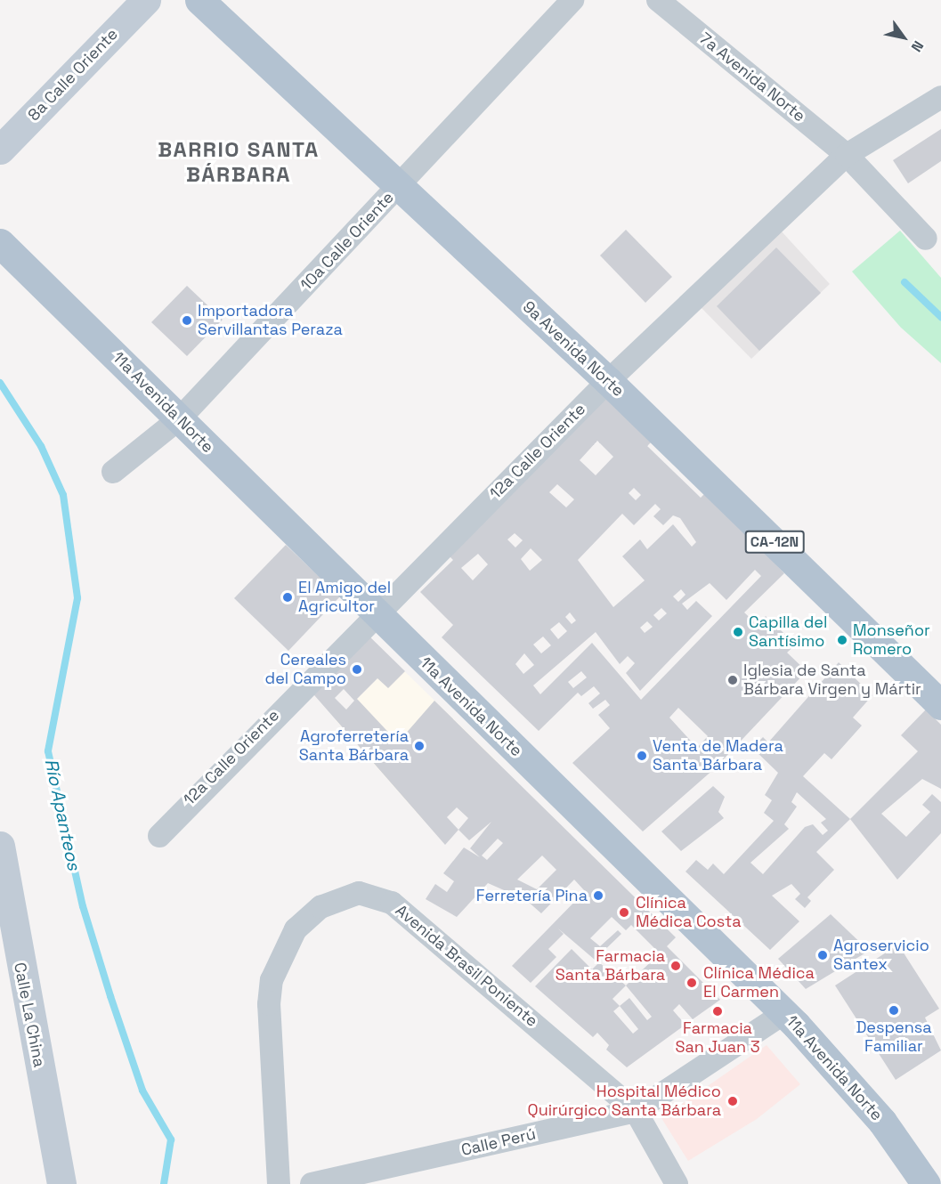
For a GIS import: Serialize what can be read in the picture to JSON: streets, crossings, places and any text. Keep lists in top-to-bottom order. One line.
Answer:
{"streets":{"main road":["8a Calle Oriente","9a Avenida Norte","11a Avenida Norte","CA-12N","Calle La China"],"street":["7a Avenida Norte","10a Calle Oriente","12a Calle Oriente","Avenida Brasil Poniente","Calle Perú"]},"crossings":[["7a Avenida Norte","12a Calle Oriente"],["10a Calle Oriente","9a Avenida Norte"],["10a Calle Oriente","11a Avenida Norte"],["9a Avenida Norte","12a Calle Oriente"],["11a Avenida Norte","12a Calle Oriente"],["11a Avenida Norte","Calle Perú"],["Avenida Brasil Poniente","Calle Perú"]],"districts":["BARRIO SANTA BÁRBARA"],"water":["Río Apanteos"],"places":["Importadora Servillantas Peraza","El Amigo del Agricultor","Capilla del Santísimo","Monseñor Romero","Cereales del Campo","Iglesia de Santa Bárbara Virgen y Mártir","Agroferretería Santa Bárbara","Venta de Madera Santa Bárbara","Ferretería Pina","Clínica Médica Costa","Agroservicio Santex","Farmacia Santa Bárbara","Clínica Médica El Carmen","Despensa Familiar","Farmacia San Juan 3","Hospital Médico Quirúrgico Santa Bárbara"],"north":"bottom right"}
